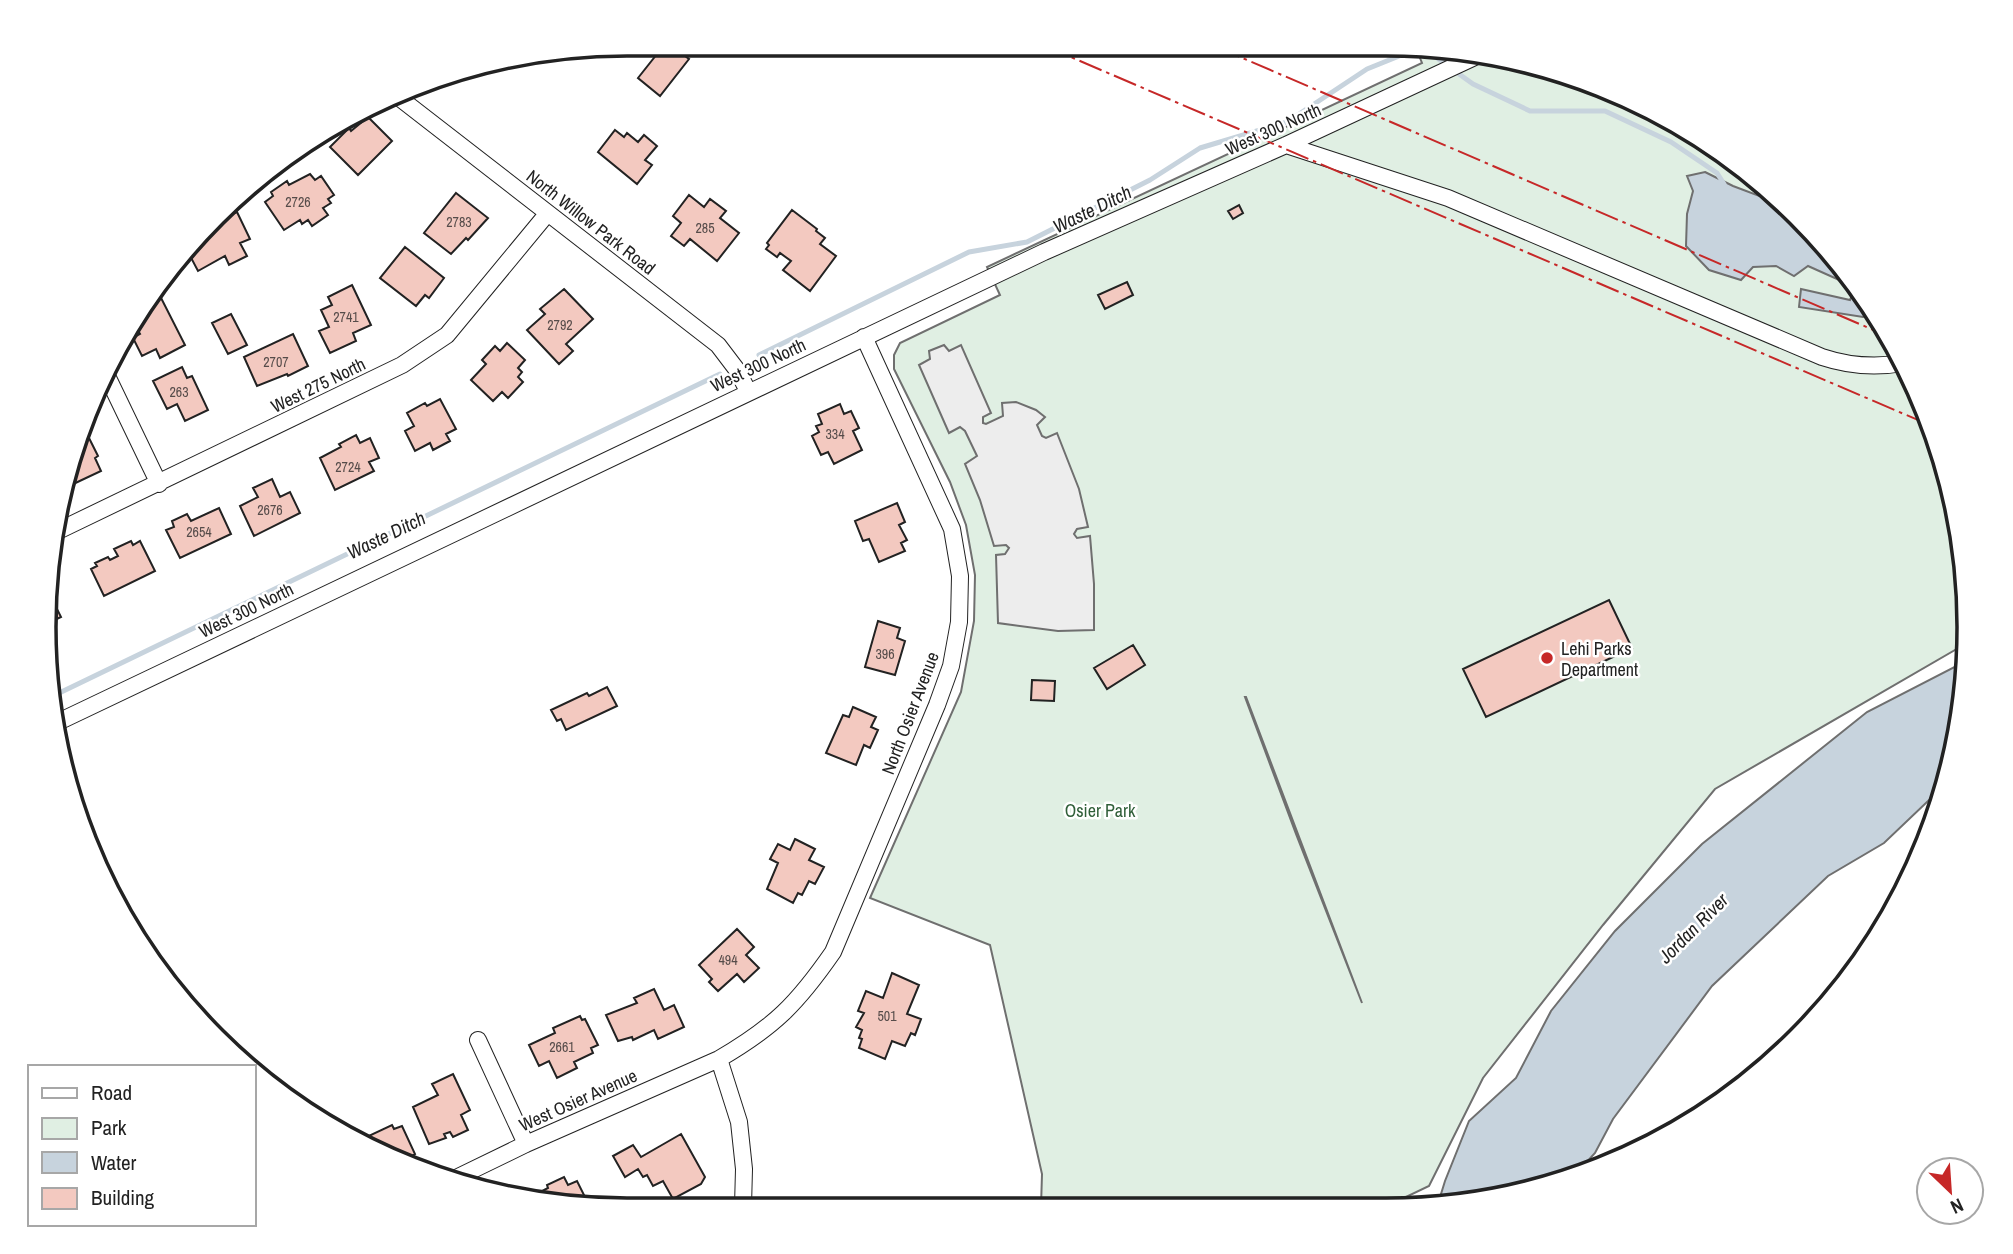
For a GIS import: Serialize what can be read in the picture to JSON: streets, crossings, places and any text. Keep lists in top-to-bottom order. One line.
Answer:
{"streets":{"street":["West 300 North","North Willow Park Road","West 275 North","North Osier Avenue","West Osier Avenue"]},"crossings":[["West 300 North","North Willow Park Road"],["West 300 North","North Osier Avenue"],["North Willow Park Road","West 275 North"],["North Osier Avenue","West Osier Avenue"]],"water":["Waste Ditch","Jordan River"],"parks":["Osier Park"],"places":["Lehi Parks Department"],"house_numbers":["2726","2783","285","2741","2792","2707","263","334","2724","2676","2654","396","494","501","2661"],"legend":["Road","Park","Water","Building"],"north":"bottom right"}
